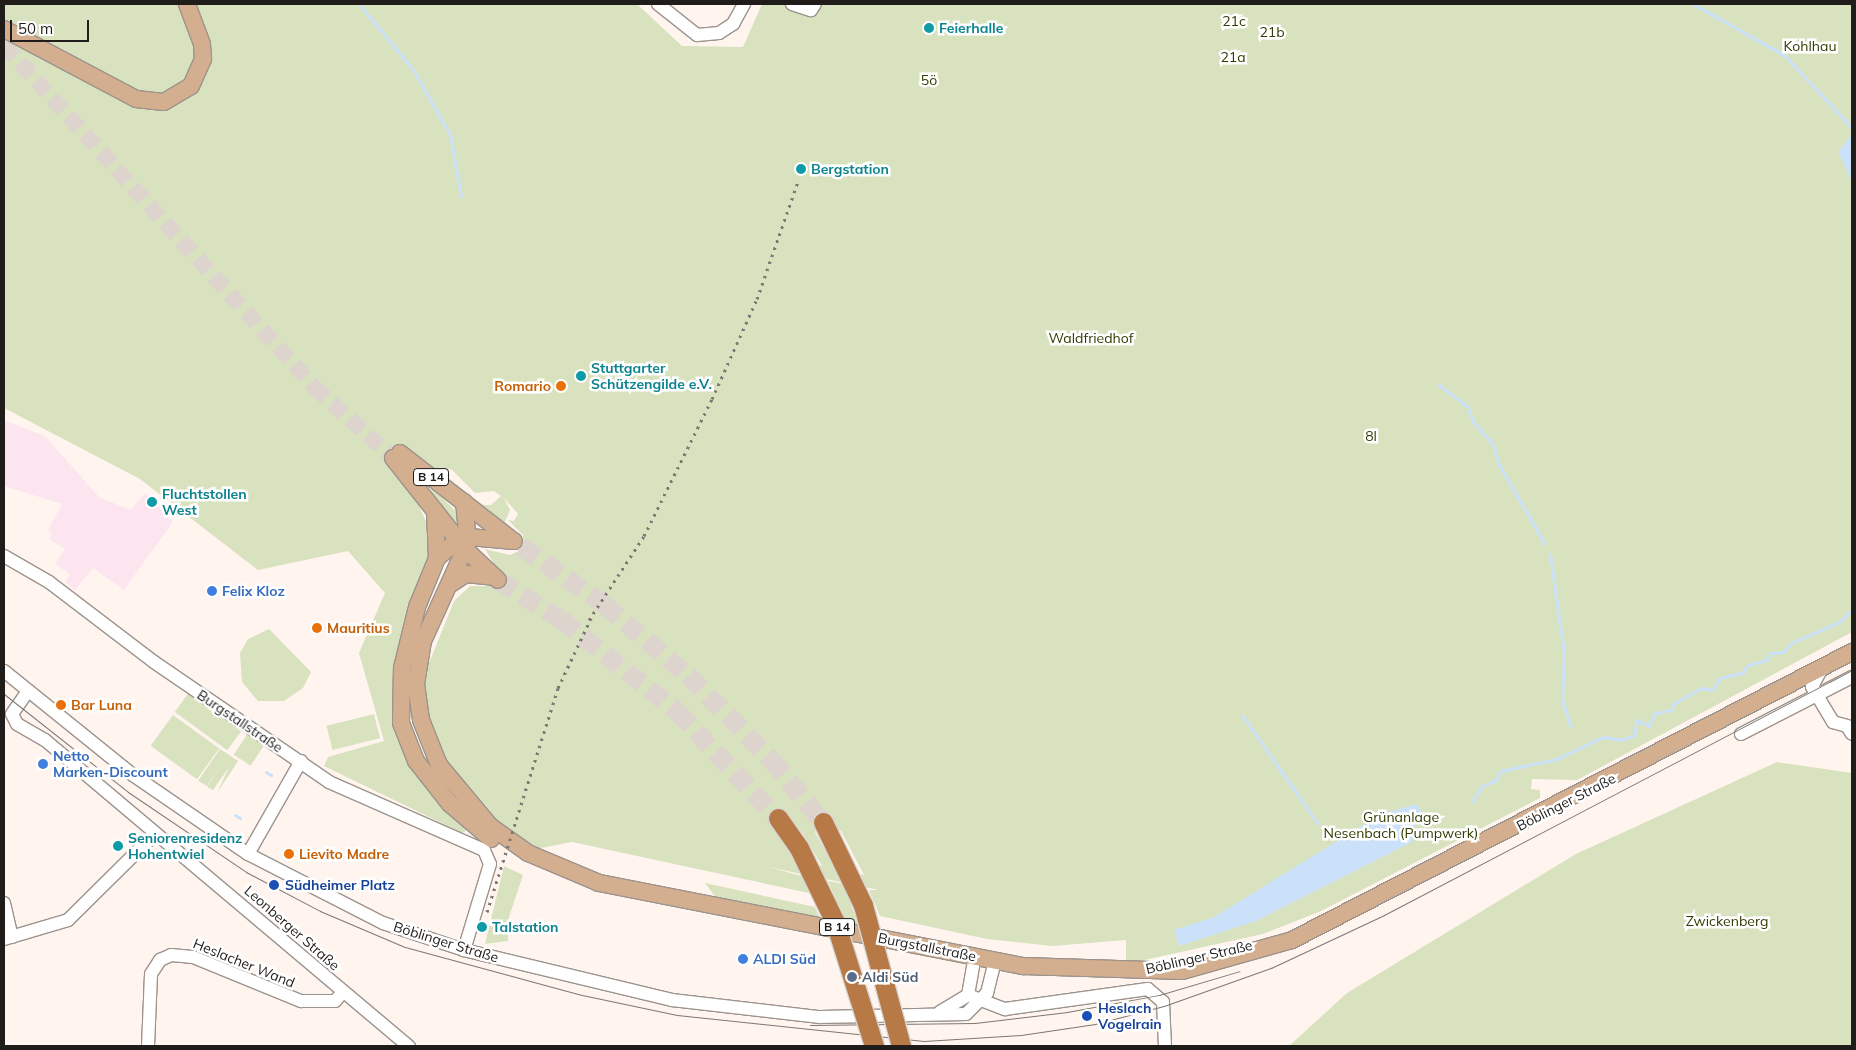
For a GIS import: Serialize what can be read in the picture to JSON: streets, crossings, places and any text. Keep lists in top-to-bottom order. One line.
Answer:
{"streets":{"highway":["B 14"],"main road":["Burgstallstraße","Böblinger Straße"],"street":["Leonberger Straße","Heslacher Wand"]},"crossings":[["B 14","Burgstallstraße"],["Burgstallstraße","Böblinger Straße"],["Leonberger Straße","Heslacher Wand"]],"parks":["21c","21b","Kohlhau","21a","5ö","Waldfriedhof","8l","Grünanlage Nesenbach (Pumpwerk)","Zwickenberg"],"places":["Feierhalle","Bergstation","Stuttgarter Schützengilde e.V.","Romario","Fluchtstollen West","Felix Kloz","Mauritius","Bar Luna","Netto Marken-Discount","Seniorenresidenz Hohentwiel","Lievito Madre","Südheimer Platz","Talstation","ALDI Süd","Aldi Süd","Heslach Vogelrain"],"scale_bar":"50 m"}
